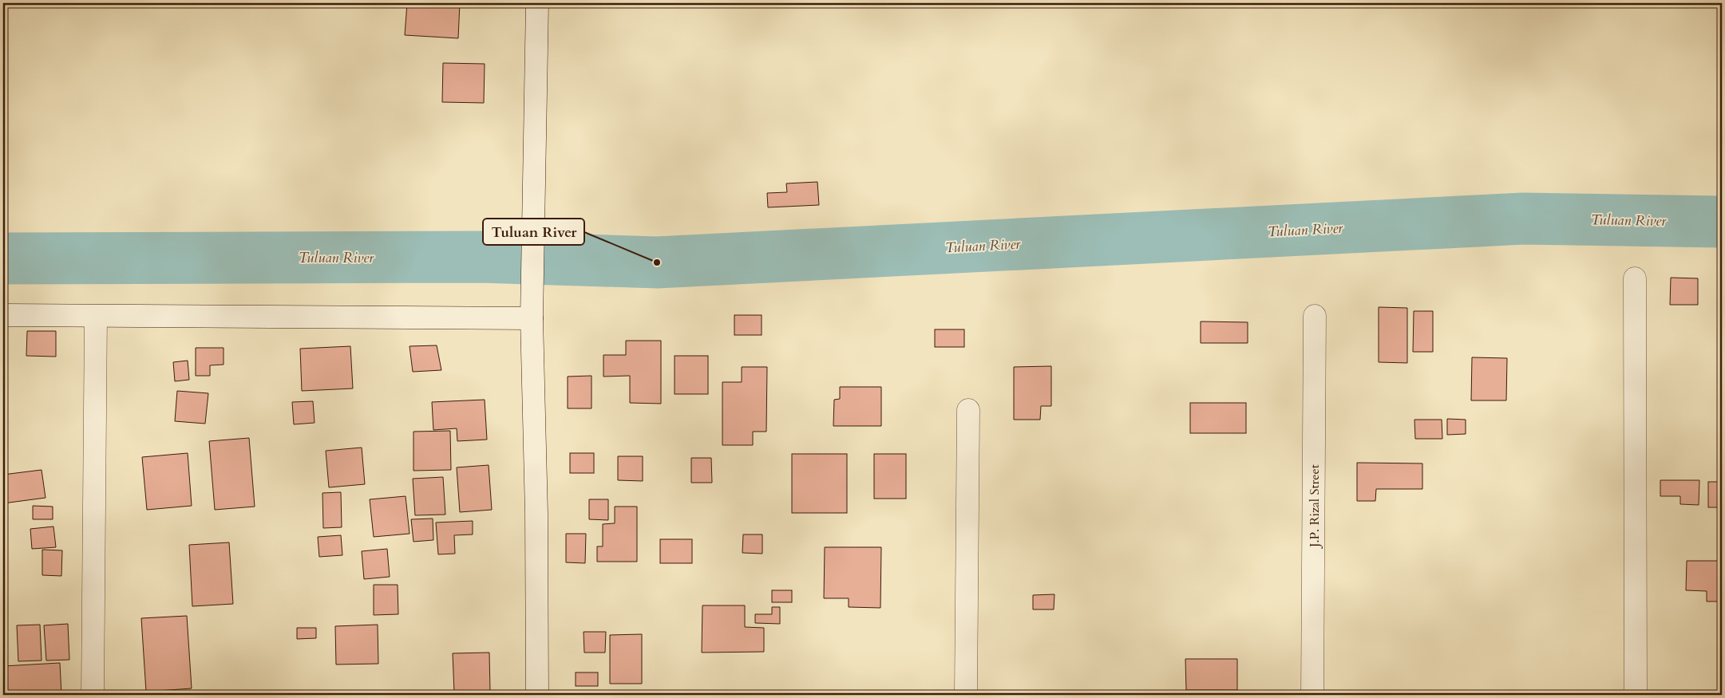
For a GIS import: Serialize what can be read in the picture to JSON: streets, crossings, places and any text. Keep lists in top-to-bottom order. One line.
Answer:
{"streets":{"street":["J.P. Rizal Street"]},"water":["Tuluan River"],"places":["Tuluan River"]}
